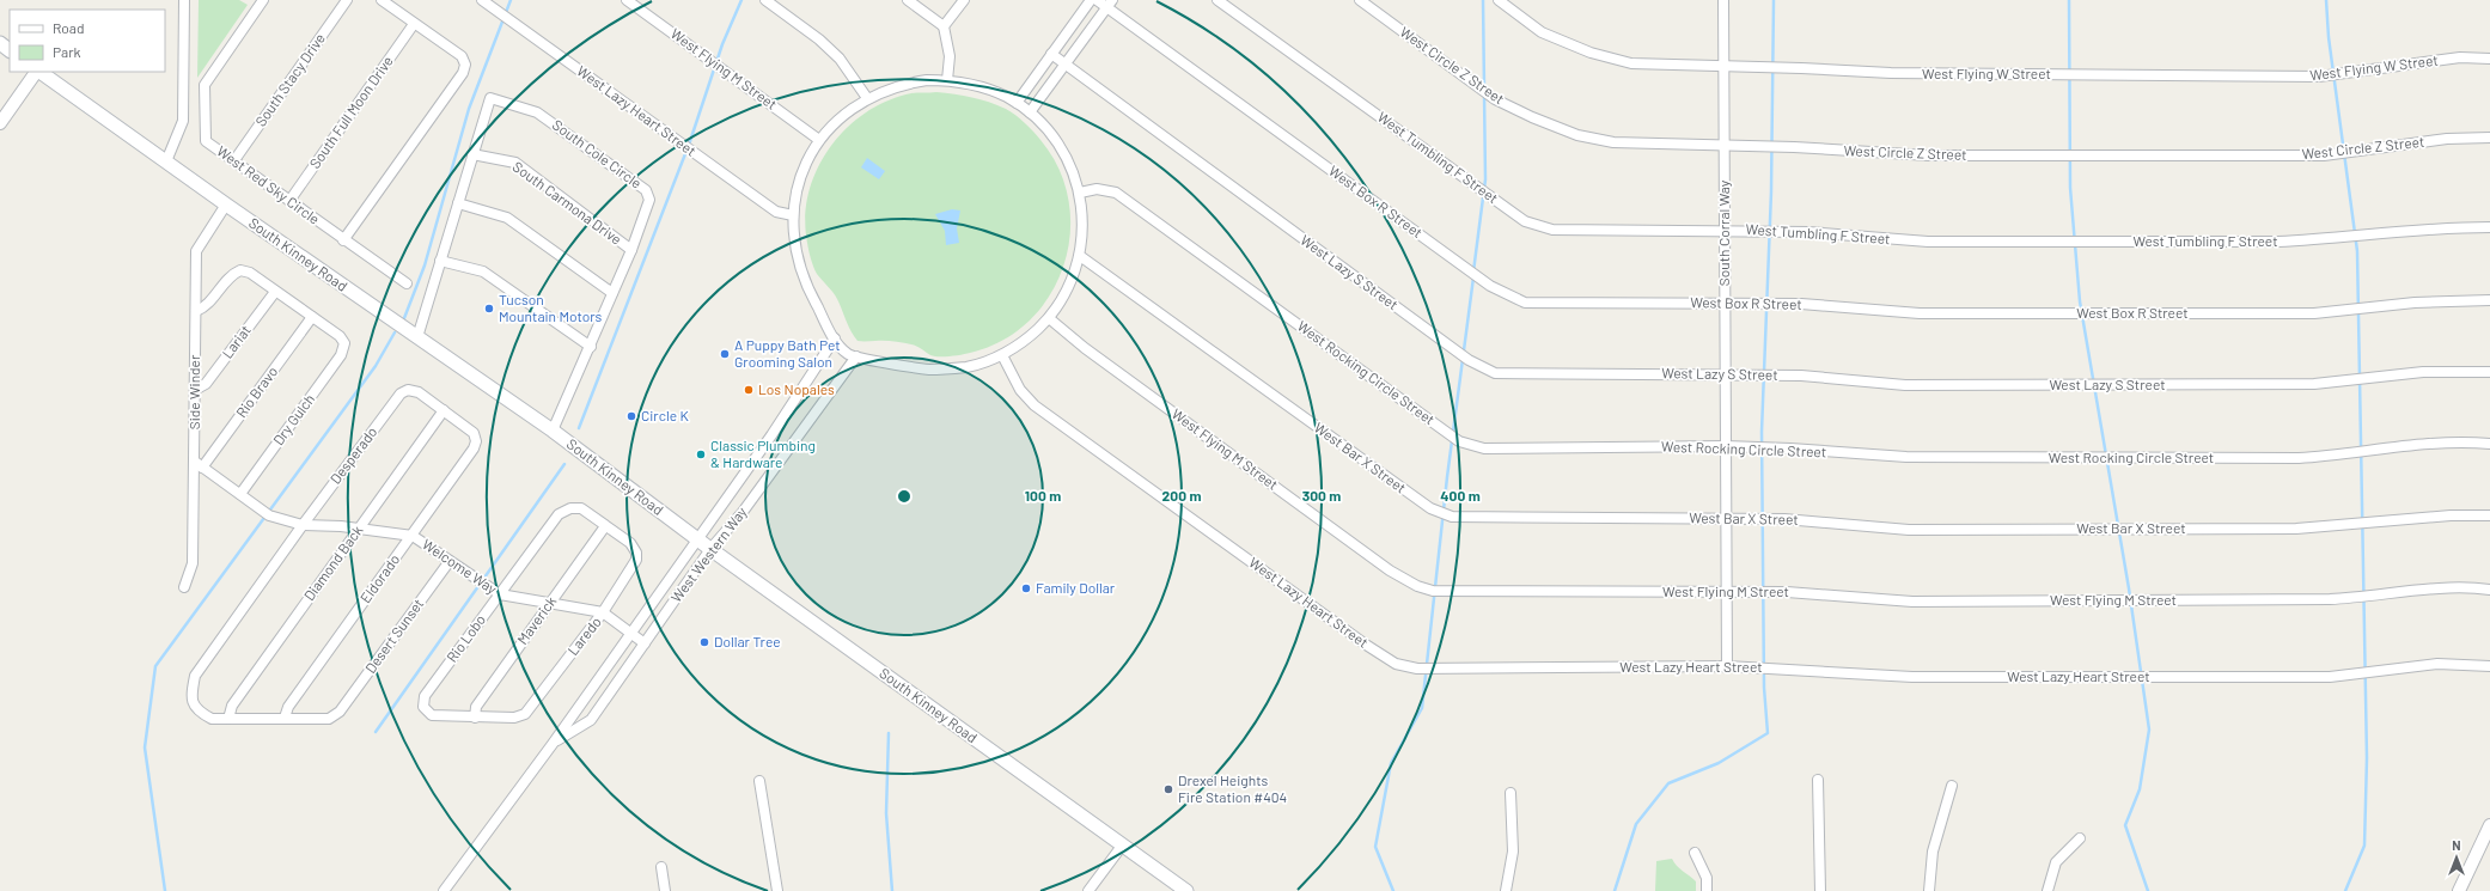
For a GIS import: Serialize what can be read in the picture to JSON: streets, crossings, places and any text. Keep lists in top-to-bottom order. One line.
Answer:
{"streets":{"main road":["South Kinney Road"],"street":["West Circle Z Street","West Flying W Street","West Flying M Street","South Stacy Drive","West Lazy Heart Street","South Full Moon Drive","South Cole Circle","West Tumbling F Street","West Red Sky Circle","West Box R Street","South Carmona Drive","South Corral Way","West Lazy S Street","Lariat","West Rocking Circle Street","Side Winder","Rio Bravo","Dry Gulch","Desperado","West Bar X Street","West Western Way","Diamond Back","Welcome Way","Eldorado","Maverick","Desert Sunset","Laredo","Rio Lobo"]},"crossings":[["West Circle Z Street","South Corral Way"],["West Flying W Street","South Corral Way"],["West Flying M Street","South Corral Way"],["South Stacy Drive","West Red Sky Circle"],["West Lazy Heart Street","South Corral Way"],["South Full Moon Drive","West Red Sky Circle"],["South Cole Circle","South Carmona Drive"],["South Cole Circle","South Kinney Road"],["West Tumbling F Street","South Corral Way"],["West Box R Street","South Corral Way"],["South Corral Way","West Lazy S Street"],["South Corral Way","West Rocking Circle Street"],["South Corral Way","West Bar X Street"],["South Kinney Road","Side Winder"],["South Kinney Road","West Western Way"],["Lariat","Side Winder"],["Side Winder","Rio Bravo"],["Side Winder","Welcome Way"],["Rio Bravo","Dry Gulch"],["Rio Bravo","Welcome Way"],["Dry Gulch","Welcome Way"],["Desperado","Diamond Back"],["Desperado","Welcome Way"],["Desperado","Eldorado"],["Desperado","Desert Sunset"],["West Western Way","Welcome Way"],["Diamond Back","Welcome Way"],["Diamond Back","Eldorado"],["Welcome Way","Eldorado"],["Welcome Way","Maverick"],["Welcome Way","Desert Sunset"],["Welcome Way","Laredo"],["Welcome Way","Rio Lobo"],["Maverick","Laredo"],["Maverick","Rio Lobo"],["Laredo","Rio Lobo"]],"places":["Tucson Mountain Motors","A Puppy Bath Pet Grooming Salon","Los Nopales","Circle K","Classic Plumbing & Hardware","Family Dollar","Dollar Tree","Drexel Heights Fire Station #404"],"legend":["Road","Park"],"north":"top","rings":["100 m","200 m","300 m","400 m"]}
